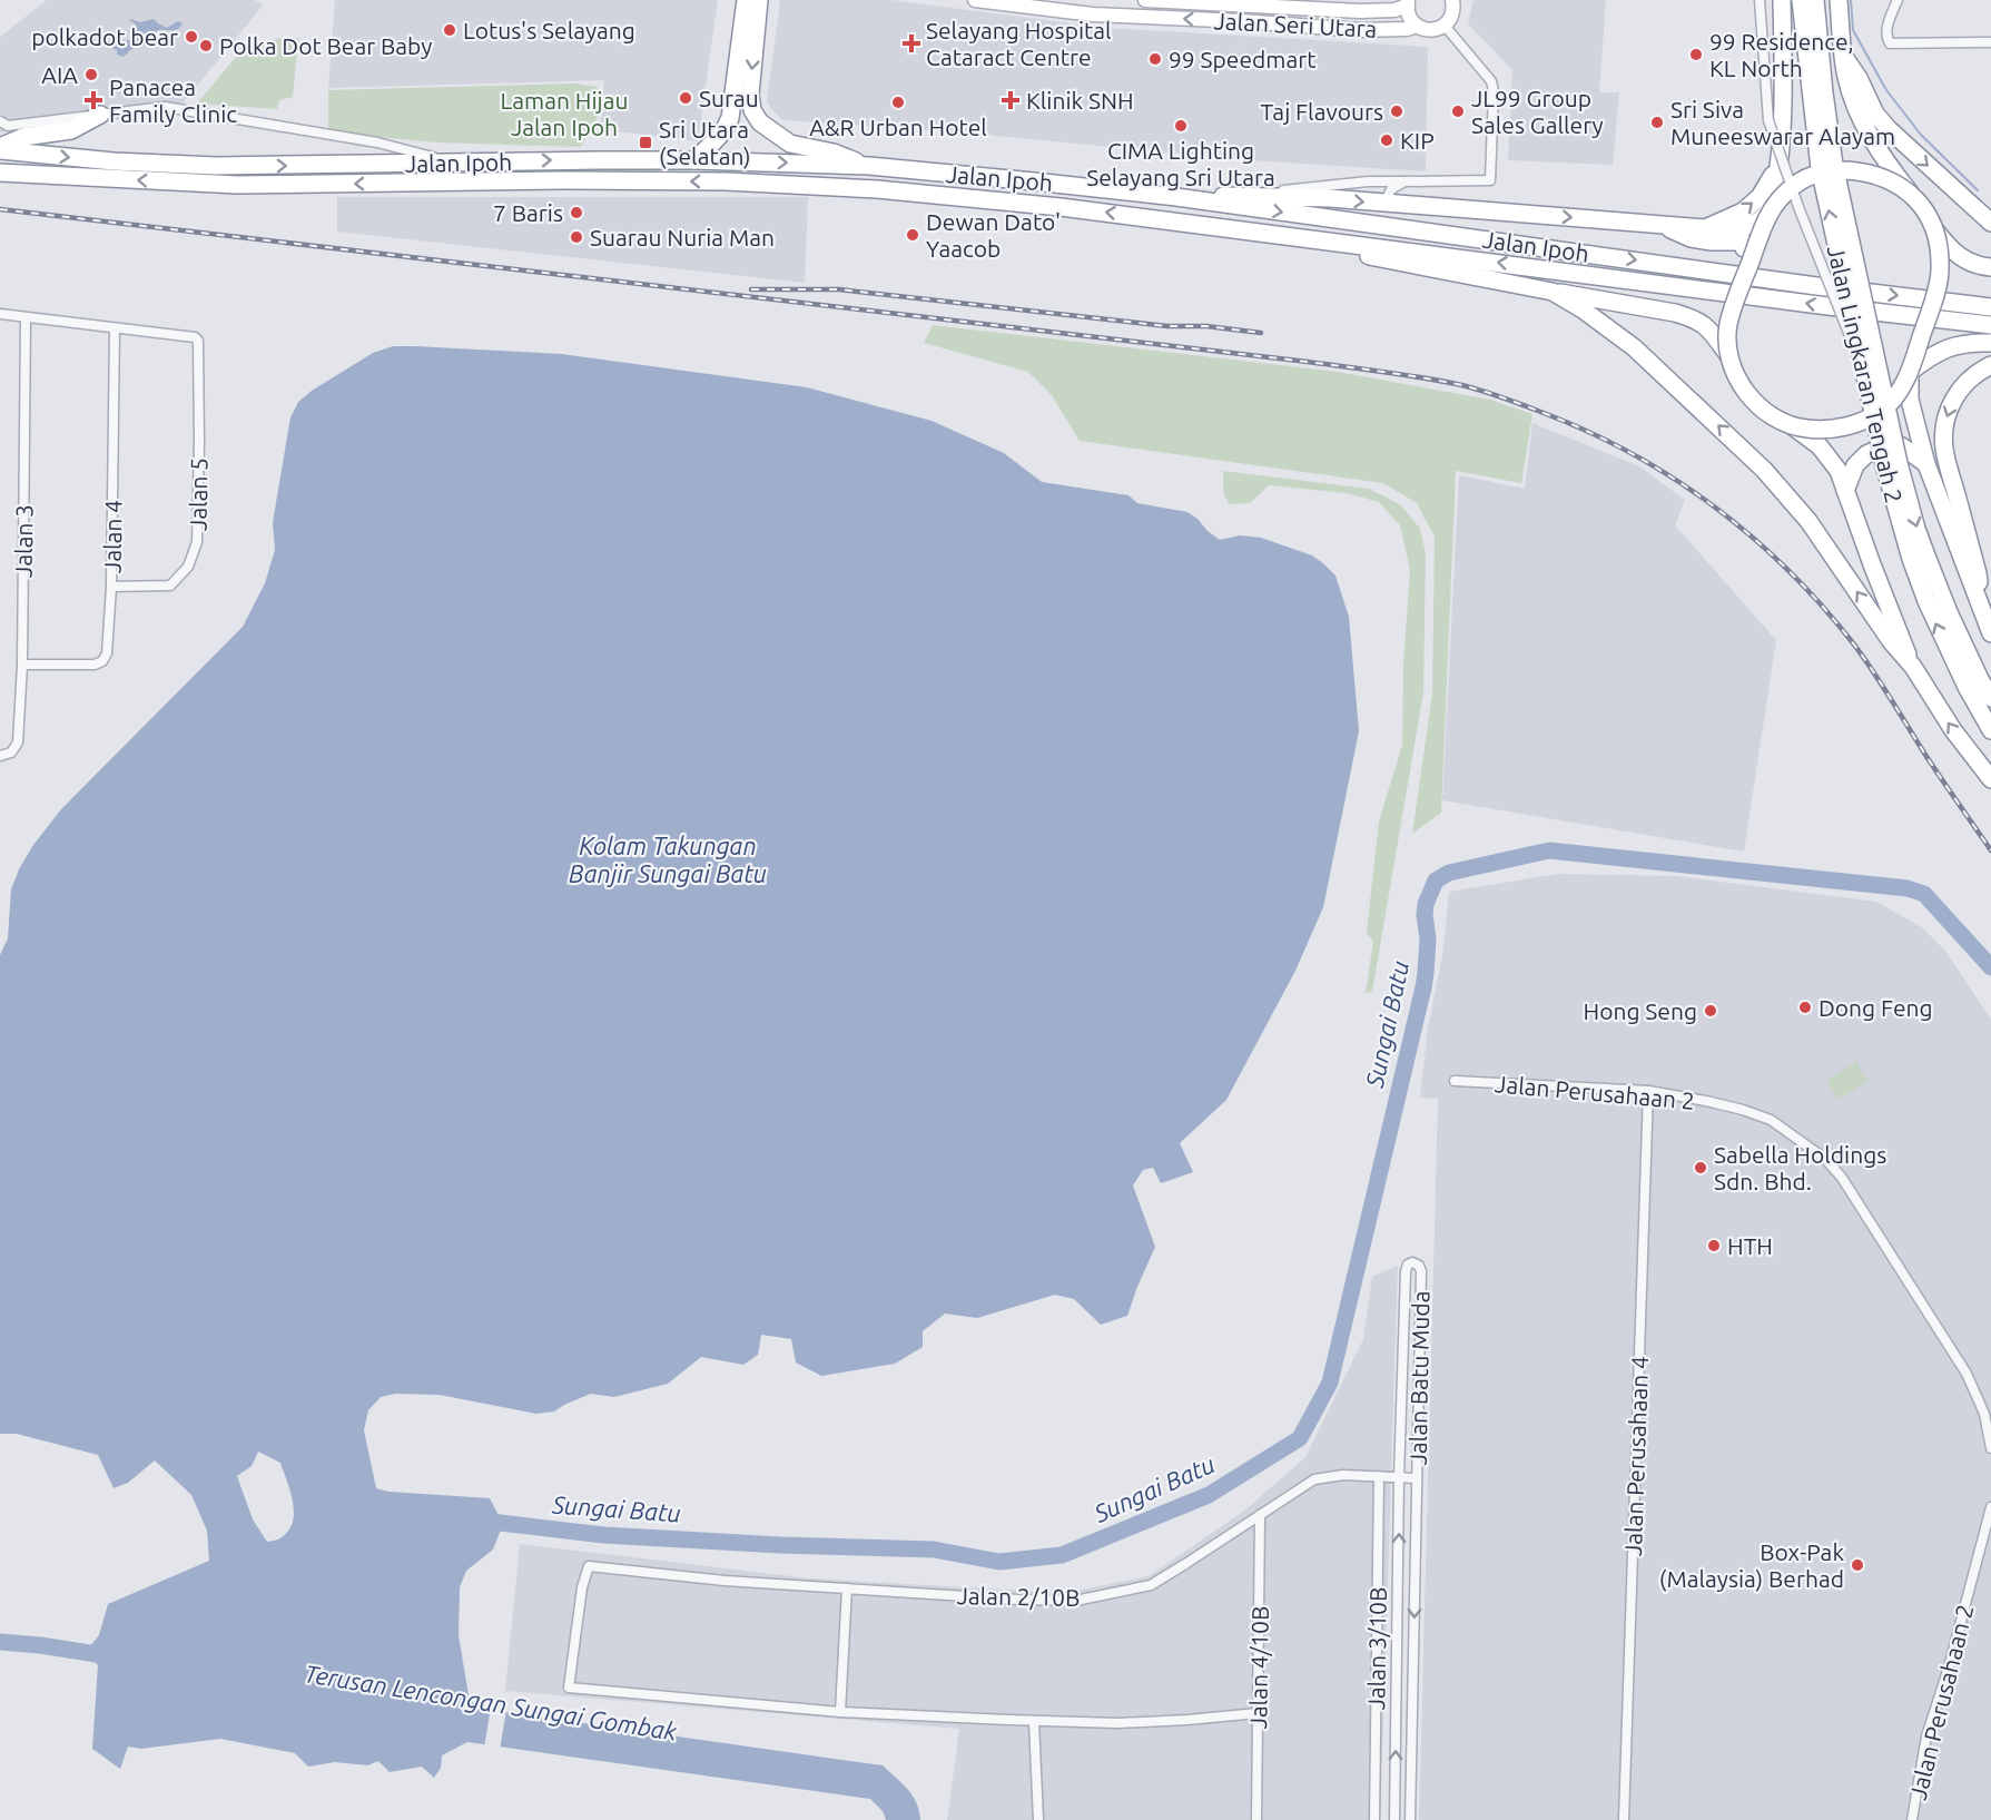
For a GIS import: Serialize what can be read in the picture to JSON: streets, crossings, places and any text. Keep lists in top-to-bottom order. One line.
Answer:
{"streets":{"highway":["Jalan Ipoh","Jalan Lingkaran Tengah 2"],"street":["Jalan Seri Utara","Jalan 5","Jalan 4","Jalan 3","Jalan Perusahaan 2","Jalan Batu Muda","Jalan Perusahaan 4","Jalan 2/10B","Jalan 3/10B","Jalan 4/10B"]},"crossings":[["Jalan 5","Jalan 4"],["Jalan 4","Jalan 3"],["Jalan Perusahaan 2","Jalan Perusahaan 4"],["Jalan Batu Muda","Jalan 2/10B"],["Jalan 2/10B","Jalan 3/10B"],["Jalan 2/10B","Jalan 4/10B"]],"water":["Kolam Takungan Banjir Sungai Batu","Sungai Batu","Terusan Lencongan Sungai Gombak"],"parks":["Laman Hijau Jalan Ipoh"],"places":{"other":["Lotus's Selayang","polkadot bear","Polka Dot Bear Baby","99 Residence, KL North","99 Speedmart","AIA","Surau","A&R Urban Hotel","Taj Flavours","JL99 Group Sales Gallery","Sri Siva Muneeswarar Alayam","CIMA Lighting Selayang Sri Utara","KIP","7 Baris","Dewan Dato' Yaacob","Suarau Nuria Man","Dong Feng","Hong Seng","Sabella Holdings Sdn. Bhd.","HTH","Box-Pak (Malaysia) Berhad"],"health":["Selayang Hospital Cataract Centre","Panacea Family Clinic","Klinik SNH"],"transit":["Sri Utara (Selatan)"]}}
